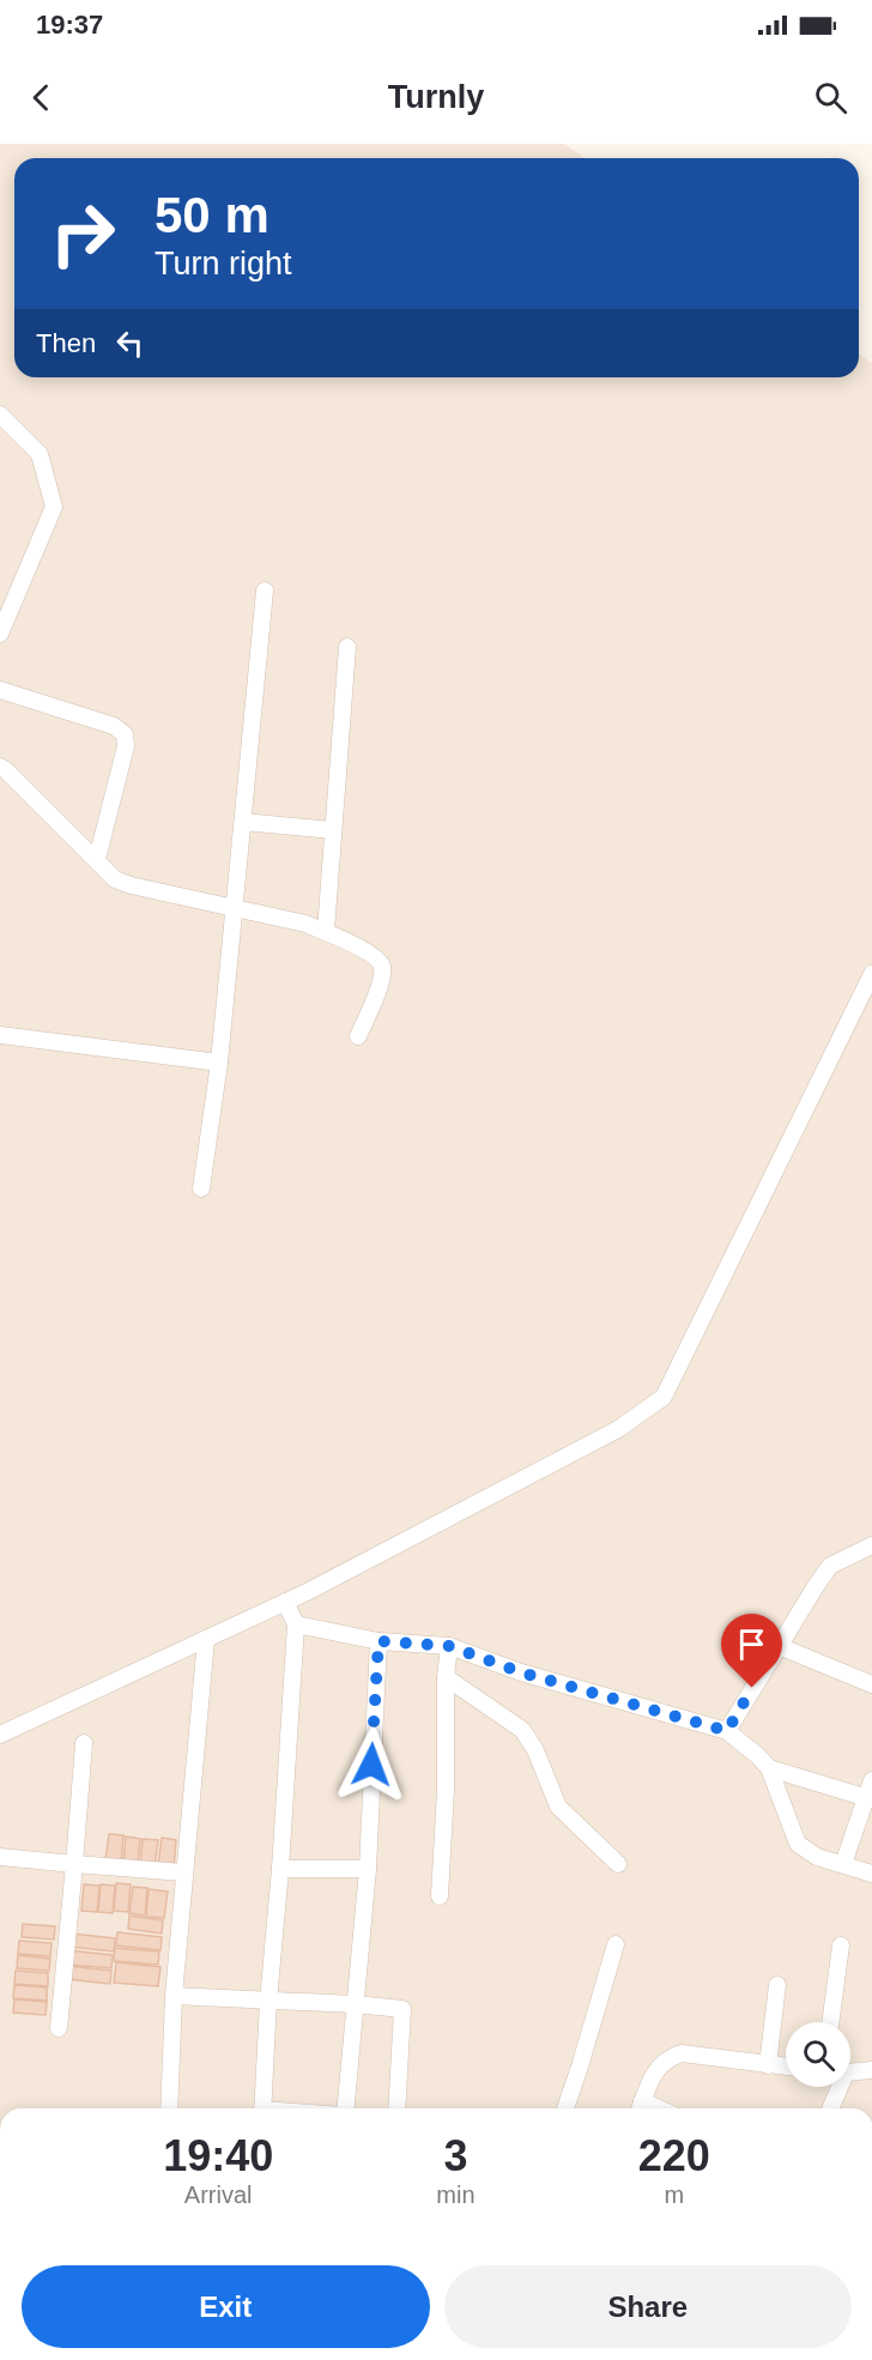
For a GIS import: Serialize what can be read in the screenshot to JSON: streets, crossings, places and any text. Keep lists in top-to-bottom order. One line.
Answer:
{"page":{"status":"19:37","header":"Turnly","turn":["50 m","Turn right"],"then":"Then","eta":["19:40","Arrival","3","min","220","m"],"buttons":["Exit","Share"]}}
